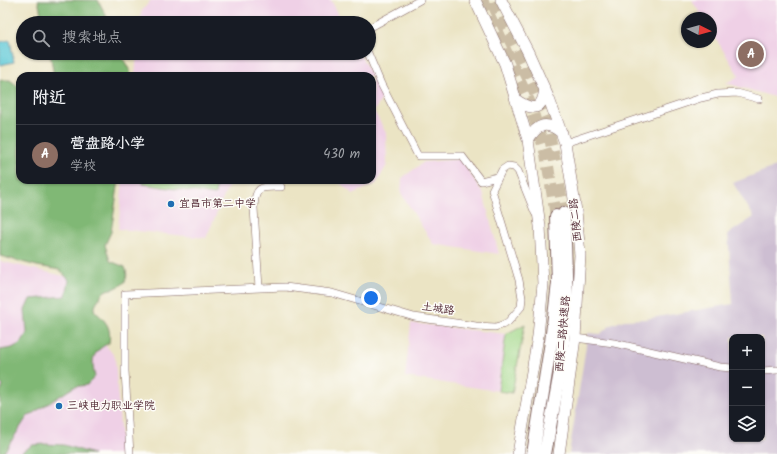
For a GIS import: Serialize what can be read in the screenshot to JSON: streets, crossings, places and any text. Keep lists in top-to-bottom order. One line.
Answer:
{"streets":{"highway":["西陵二路快速路"],"main road":["西陵二路"],"street":["土城路"]},"places":["宜昌市第二中学","三峡电力职业学院"],"north":"right","page":{"search":"搜索地点","pins":"A","heading":"附近","list":[{"mark":"A","name":"营盘路小学","note":"学校","value":"430 m"}],"map_buttons":["+","−"]}}
